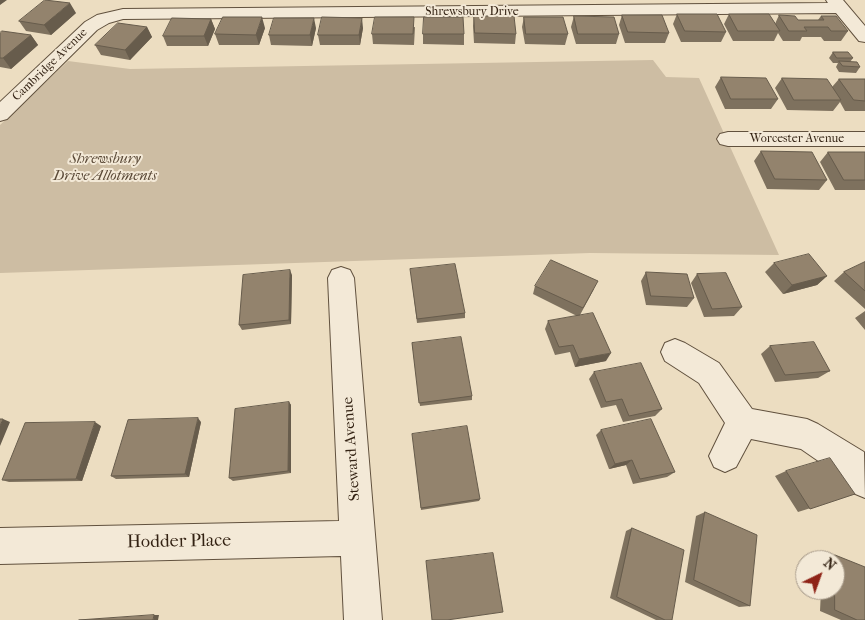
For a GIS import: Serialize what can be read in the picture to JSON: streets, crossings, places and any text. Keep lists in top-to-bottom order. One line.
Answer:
{"streets":{"street":["Shrewsbury Drive","Cambridge Avenue","Worcester Avenue","Steward Avenue","Hodder Place"]},"crossings":[["Shrewsbury Drive","Cambridge Avenue"],["Steward Avenue","Hodder Place"]],"parks":["Shrewsbury Drive Allotments"],"north":"top right"}
